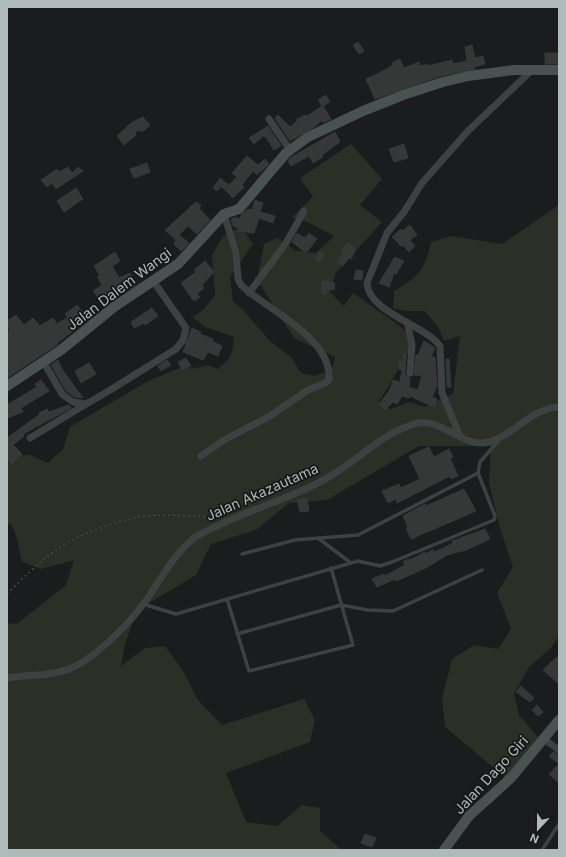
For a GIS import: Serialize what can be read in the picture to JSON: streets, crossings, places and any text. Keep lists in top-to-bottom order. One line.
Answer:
{"streets":{"street":["Jalan Dalem Wangi","Jalan Akazautama","Jalan Dago Giri"]},"north":"bottom"}
